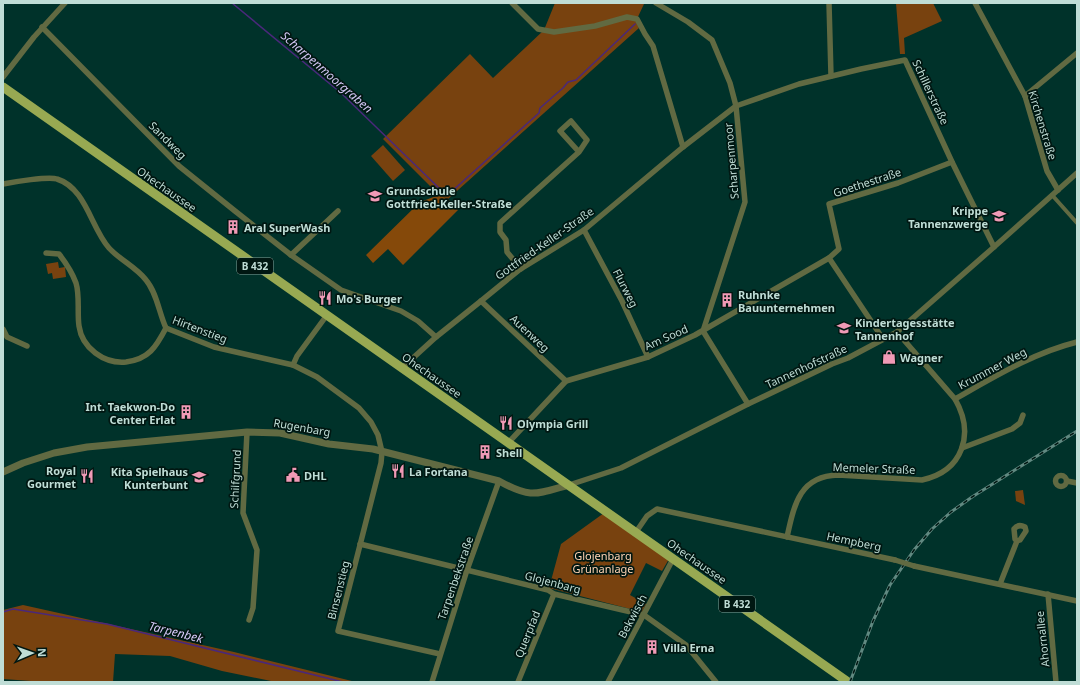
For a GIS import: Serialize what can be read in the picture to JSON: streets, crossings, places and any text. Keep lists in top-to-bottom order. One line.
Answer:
{"streets":{"main road":["Ohechaussee","B 432"],"street":["Schillerstraße","Kirchenstraße","Sandweg","Scharpenmoor","Goethestraße","Gottfried-Keller-Straße","Flurweg","Hirtenstieg","Auenweg","Am Sood","Tannenhofstraße","Krummer Weg","Rugenbarg","Memeler Straße","Schilfgrund","Hempberg","Tarpenbekstraße","Glojenbarg","Binsenstieg","Bekwisch","Querpfad","Ahornallee"]},"crossings":[["Schillerstraße","Scharpenmoor"],["Schillerstraße","Goethestraße"],["Schillerstraße","Gottfried-Keller-Straße"],["Schillerstraße","Tannenhofstraße"],["Kirchenstraße","Tannenhofstraße"],["Sandweg","Gottfried-Keller-Straße"],["Scharpenmoor","Gottfried-Keller-Straße"],["Scharpenmoor","Am Sood"],["Goethestraße","Am Sood"],["Ohechaussee","Gottfried-Keller-Straße"],["Ohechaussee","Am Sood"],["Ohechaussee","Tannenhofstraße"],["Ohechaussee","Rugenbarg"],["Ohechaussee","Hempberg"],["Ohechaussee","Bekwisch"],["Gottfried-Keller-Straße","Flurweg"],["Gottfried-Keller-Straße","Auenweg"],["Flurweg","Am Sood"],["Hirtenstieg","Rugenbarg"],["Hirtenstieg","Binsenstieg"],["Auenweg","Am Sood"],["Tannenhofstraße","Krummer Weg"],["Tannenhofstraße","Rugenbarg"],["Krummer Weg","Memeler Straße"],["Rugenbarg","Schilfgrund"],["Rugenbarg","Tarpenbekstraße"],["Rugenbarg","Binsenstieg"],["Memeler Straße","Hempberg"],["Hempberg","Ahornallee"],["Tarpenbekstraße","Glojenbarg"],["Tarpenbekstraße","Binsenstieg"],["Glojenbarg","Binsenstieg"],["Glojenbarg","Bekwisch"],["Glojenbarg","Querpfad"]],"water":["Scharpenmoorgraben","Tarpenbek"],"parks":["Glojenbarg Grünanlage"],"places":{"school or university":["Grundschule Gottfried-Keller-Straße","Krippe Tannenzwerge","Kindertagesstätte Tannenhof","Kita Spielhaus Kunterbunt"],"building":["Aral SuperWash","Ruhnke Bauunternehmen","Int. Taekwon-Do Center Erlat","Shell","Villa Erna"],"restaurant":["Mo's Burger","Olympia Grill","La Fortana","Royal Gourmet"],"shop":["Wagner"],"public building":["DHL"]},"north":"right"}
